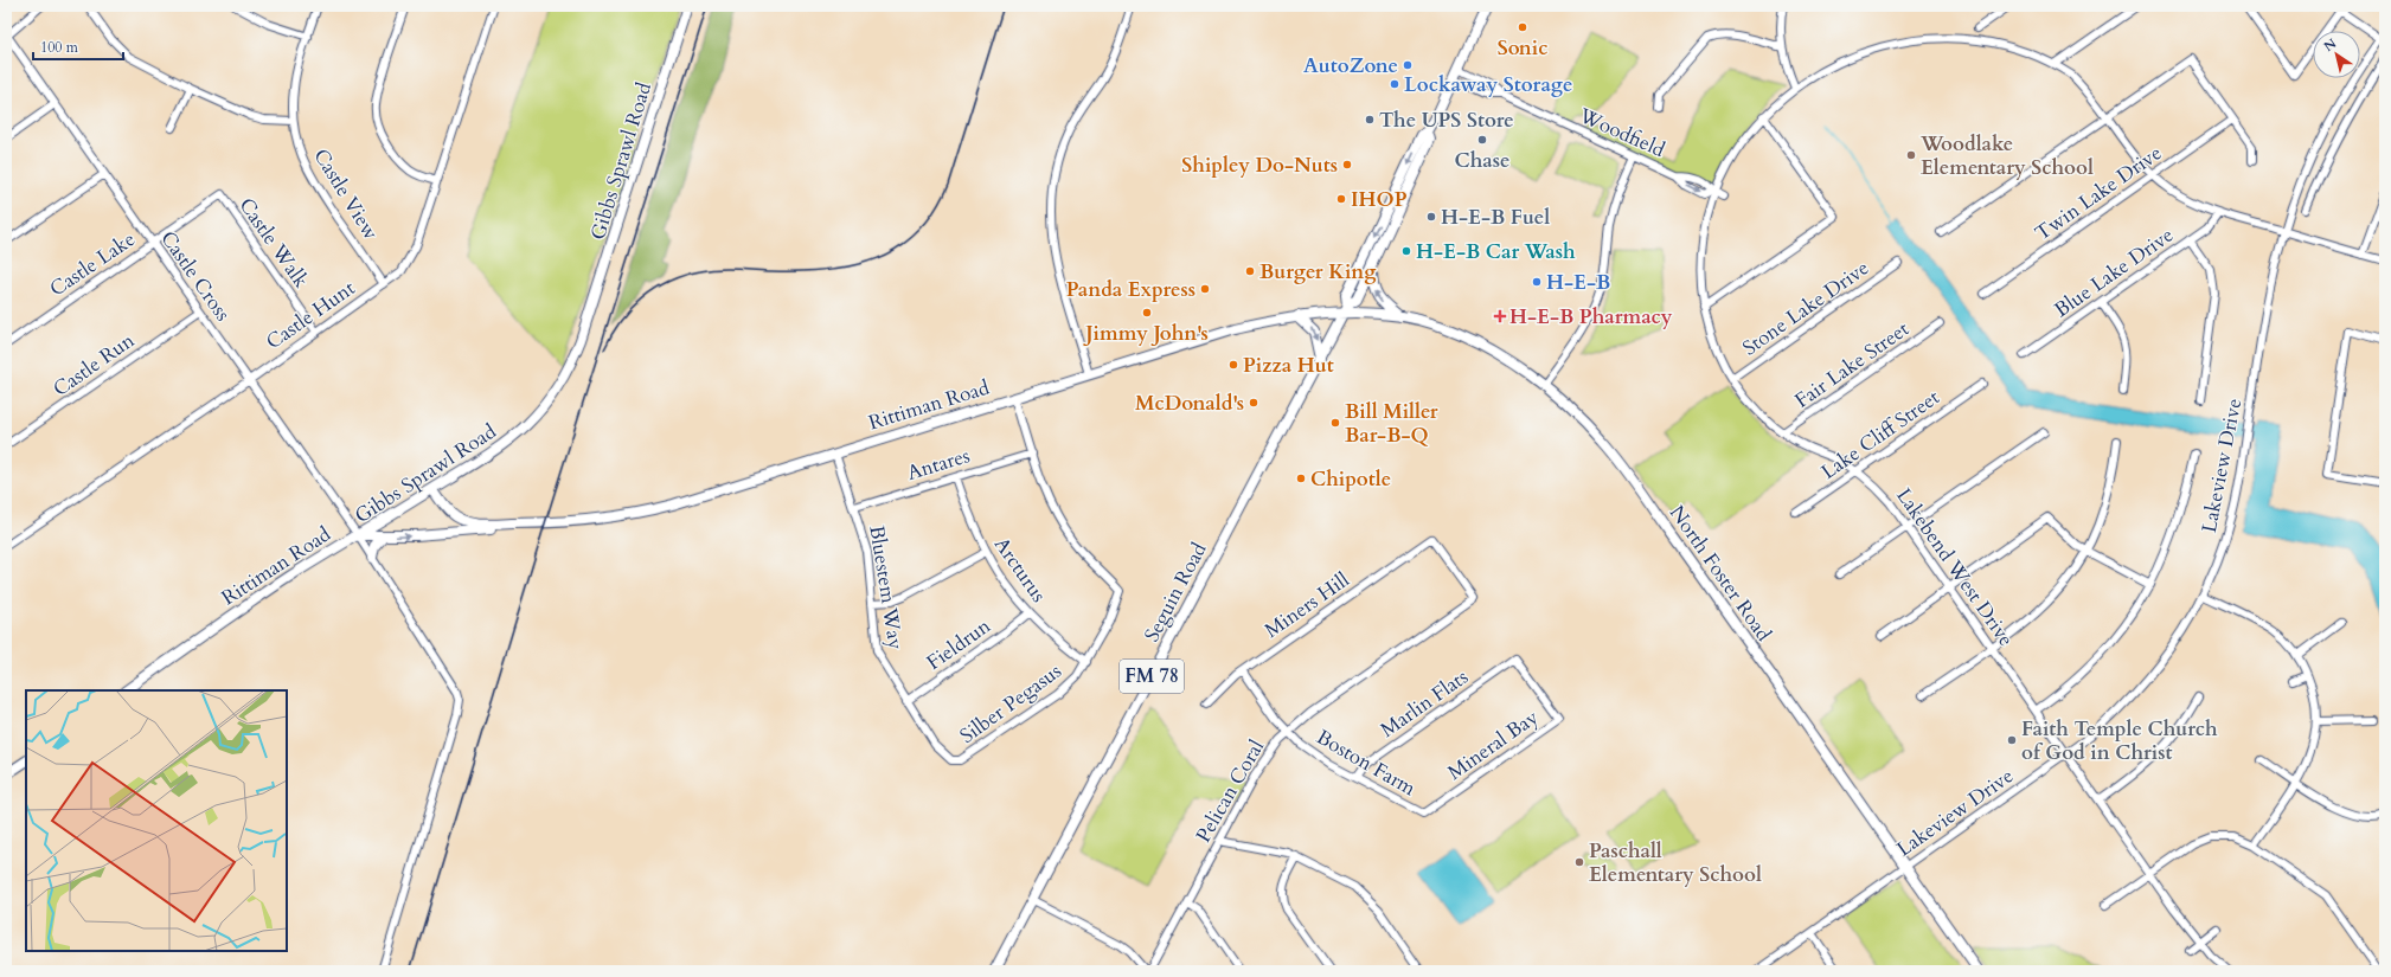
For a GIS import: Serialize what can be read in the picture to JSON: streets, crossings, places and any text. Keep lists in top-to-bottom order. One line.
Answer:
{"streets":{"main road":["Gibbs Sprawl Road","Rittiman Road","North Foster Road","Seguin Road","FM 78"],"street":["Woodfield","Twin Lake Drive","Castle View","Castle Walk","Castle Lake","Blue Lake Drive","Castle Cross","Stone Lake Drive","Castle Hunt","Castle Run","Fair Lake Street","Lake Cliff Street","Antares","Lakeview Drive","Lakebend West Drive","Arcturus","Bluestem Way","Miners Hill","Fieldrun","Silber Pegasus","Marlin Flats","Mineral Bay","Boston Farm","Pelican Coral"]},"crossings":[["Woodfield","Lakebend West Drive"],["Woodfield","Seguin Road"],["Gibbs Sprawl Road","Castle Cross"],["Gibbs Sprawl Road","Rittiman Road"],["Castle View","Castle Hunt"],["Castle Walk","Castle Lake"],["Castle Walk","Castle Hunt"],["Castle Lake","Castle Cross"],["Castle Cross","Castle Hunt"],["Castle Cross","Castle Run"],["Castle Cross","Rittiman Road"],["Stone Lake Drive","Lakebend West Drive"],["Fair Lake Street","Lakebend West Drive"],["Rittiman Road","North Foster Road"],["Rittiman Road","Bluestem Way"],["Rittiman Road","Seguin Road"],["Lake Cliff Street","Lakebend West Drive"],["Antares","Arcturus"],["Antares","Bluestem Way"],["Antares","Silber Pegasus"],["Lakeview Drive","Lakebend West Drive"],["Lakeview Drive","North Foster Road"],["Arcturus","Fieldrun"],["Arcturus","Silber Pegasus"],["North Foster Road","Seguin Road"],["Bluestem Way","Fieldrun"],["Bluestem Way","Silber Pegasus"],["Miners Hill","Boston Farm"],["Miners Hill","Pelican Coral"],["Marlin Flats","Mineral Bay"],["Marlin Flats","Boston Farm"],["Mineral Bay","Boston Farm"],["Boston Farm","Pelican Coral"]],"places":{"other":["Sonic","AutoZone","Lockaway Storage","The UPS Store","Chase","Woodlake Elementary School","Shipley Do-Nuts","IHOP","H-E-B Fuel","H-E-B Car Wash","Burger King","H-E-B","Panda Express","Jimmy John's","Pizza Hut","McDonald's","Bill Miller Bar-B-Q","Chipotle","Faith Temple Church of God in Christ","Paschall Elementary School"],"health":["H-E-B Pharmacy"]},"scale_bar":"100 m","north":"top left"}
